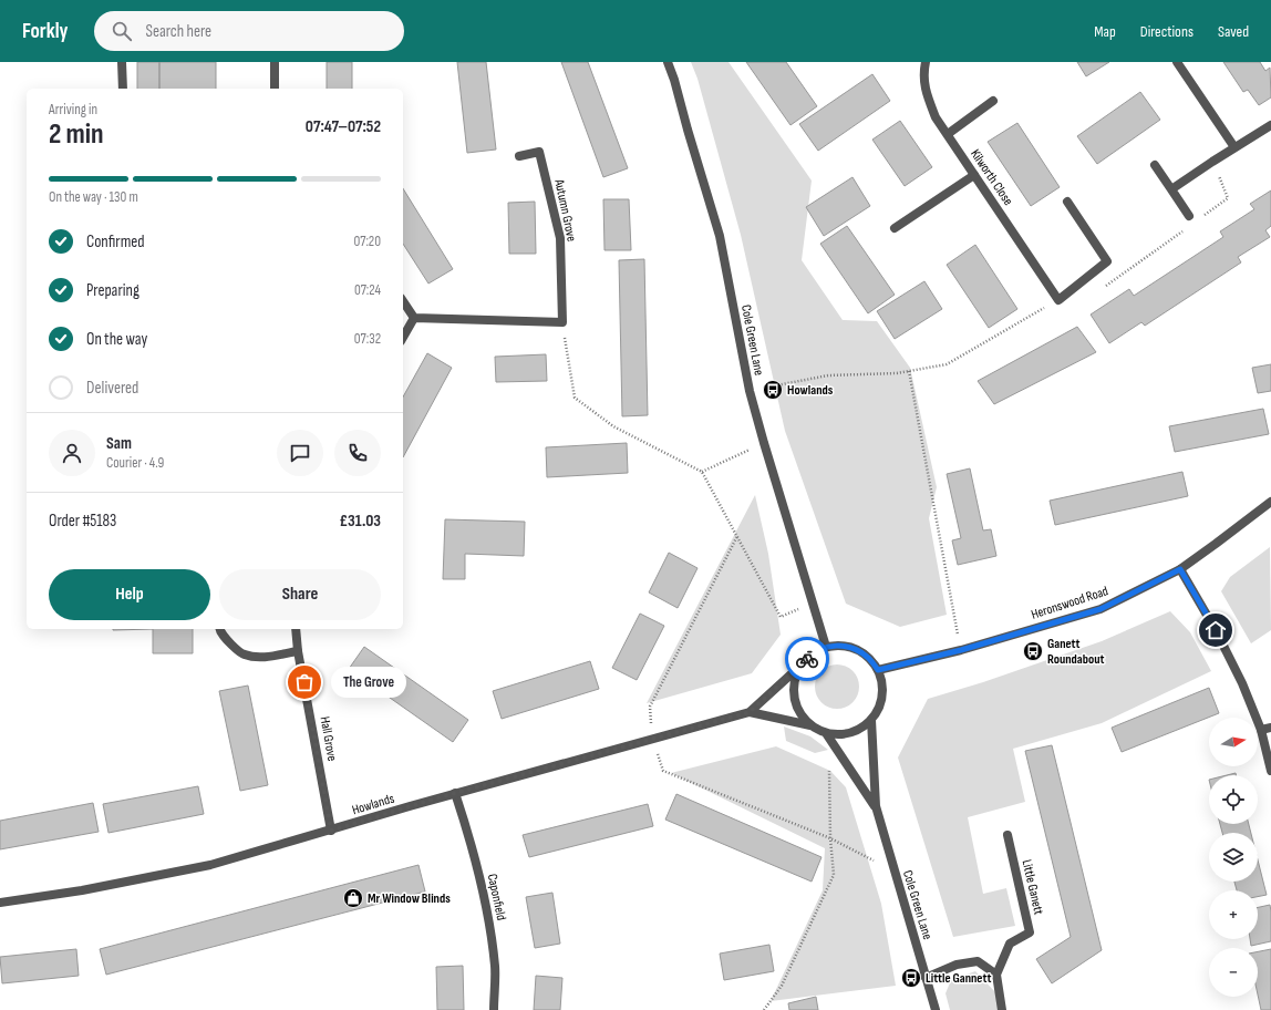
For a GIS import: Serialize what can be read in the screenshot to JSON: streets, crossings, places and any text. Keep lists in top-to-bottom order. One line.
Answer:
{"streets":{"street":["Kilworth Close","Autumn Grove","Cole Green Lane","Heronswood Road","Hall Grove","Howlands","Little Ganett","Caponfield"]},"crossings":[["Cole Green Lane","Heronswood Road"],["Cole Green Lane","Howlands"],["Heronswood Road","Howlands"],["Hall Grove","Howlands"],["Howlands","Caponfield"]],"places":{"bus stop":["Howlands","Ganett Roundabout","Little Gannett"],"other":["The Grove"],"shop":["Mr Window Blinds"]},"north":"right","page":{"header":"Forkly","search":"Search here","nav":["Map","Directions","Saved"],"heading":["2 min","Arriving in","07:47–07:52"],"panel":["Sam","Courier · 4.9","Order #5183","£31.03"],"bar":"On the way · 130 m","list":[["Confirmed","07:20"],["Preparing","07:24"],["On the way","07:32"],"Delivered"],"buttons":["Help","Share"],"bubble":"The Grove","map_buttons":["+","−"]}}
